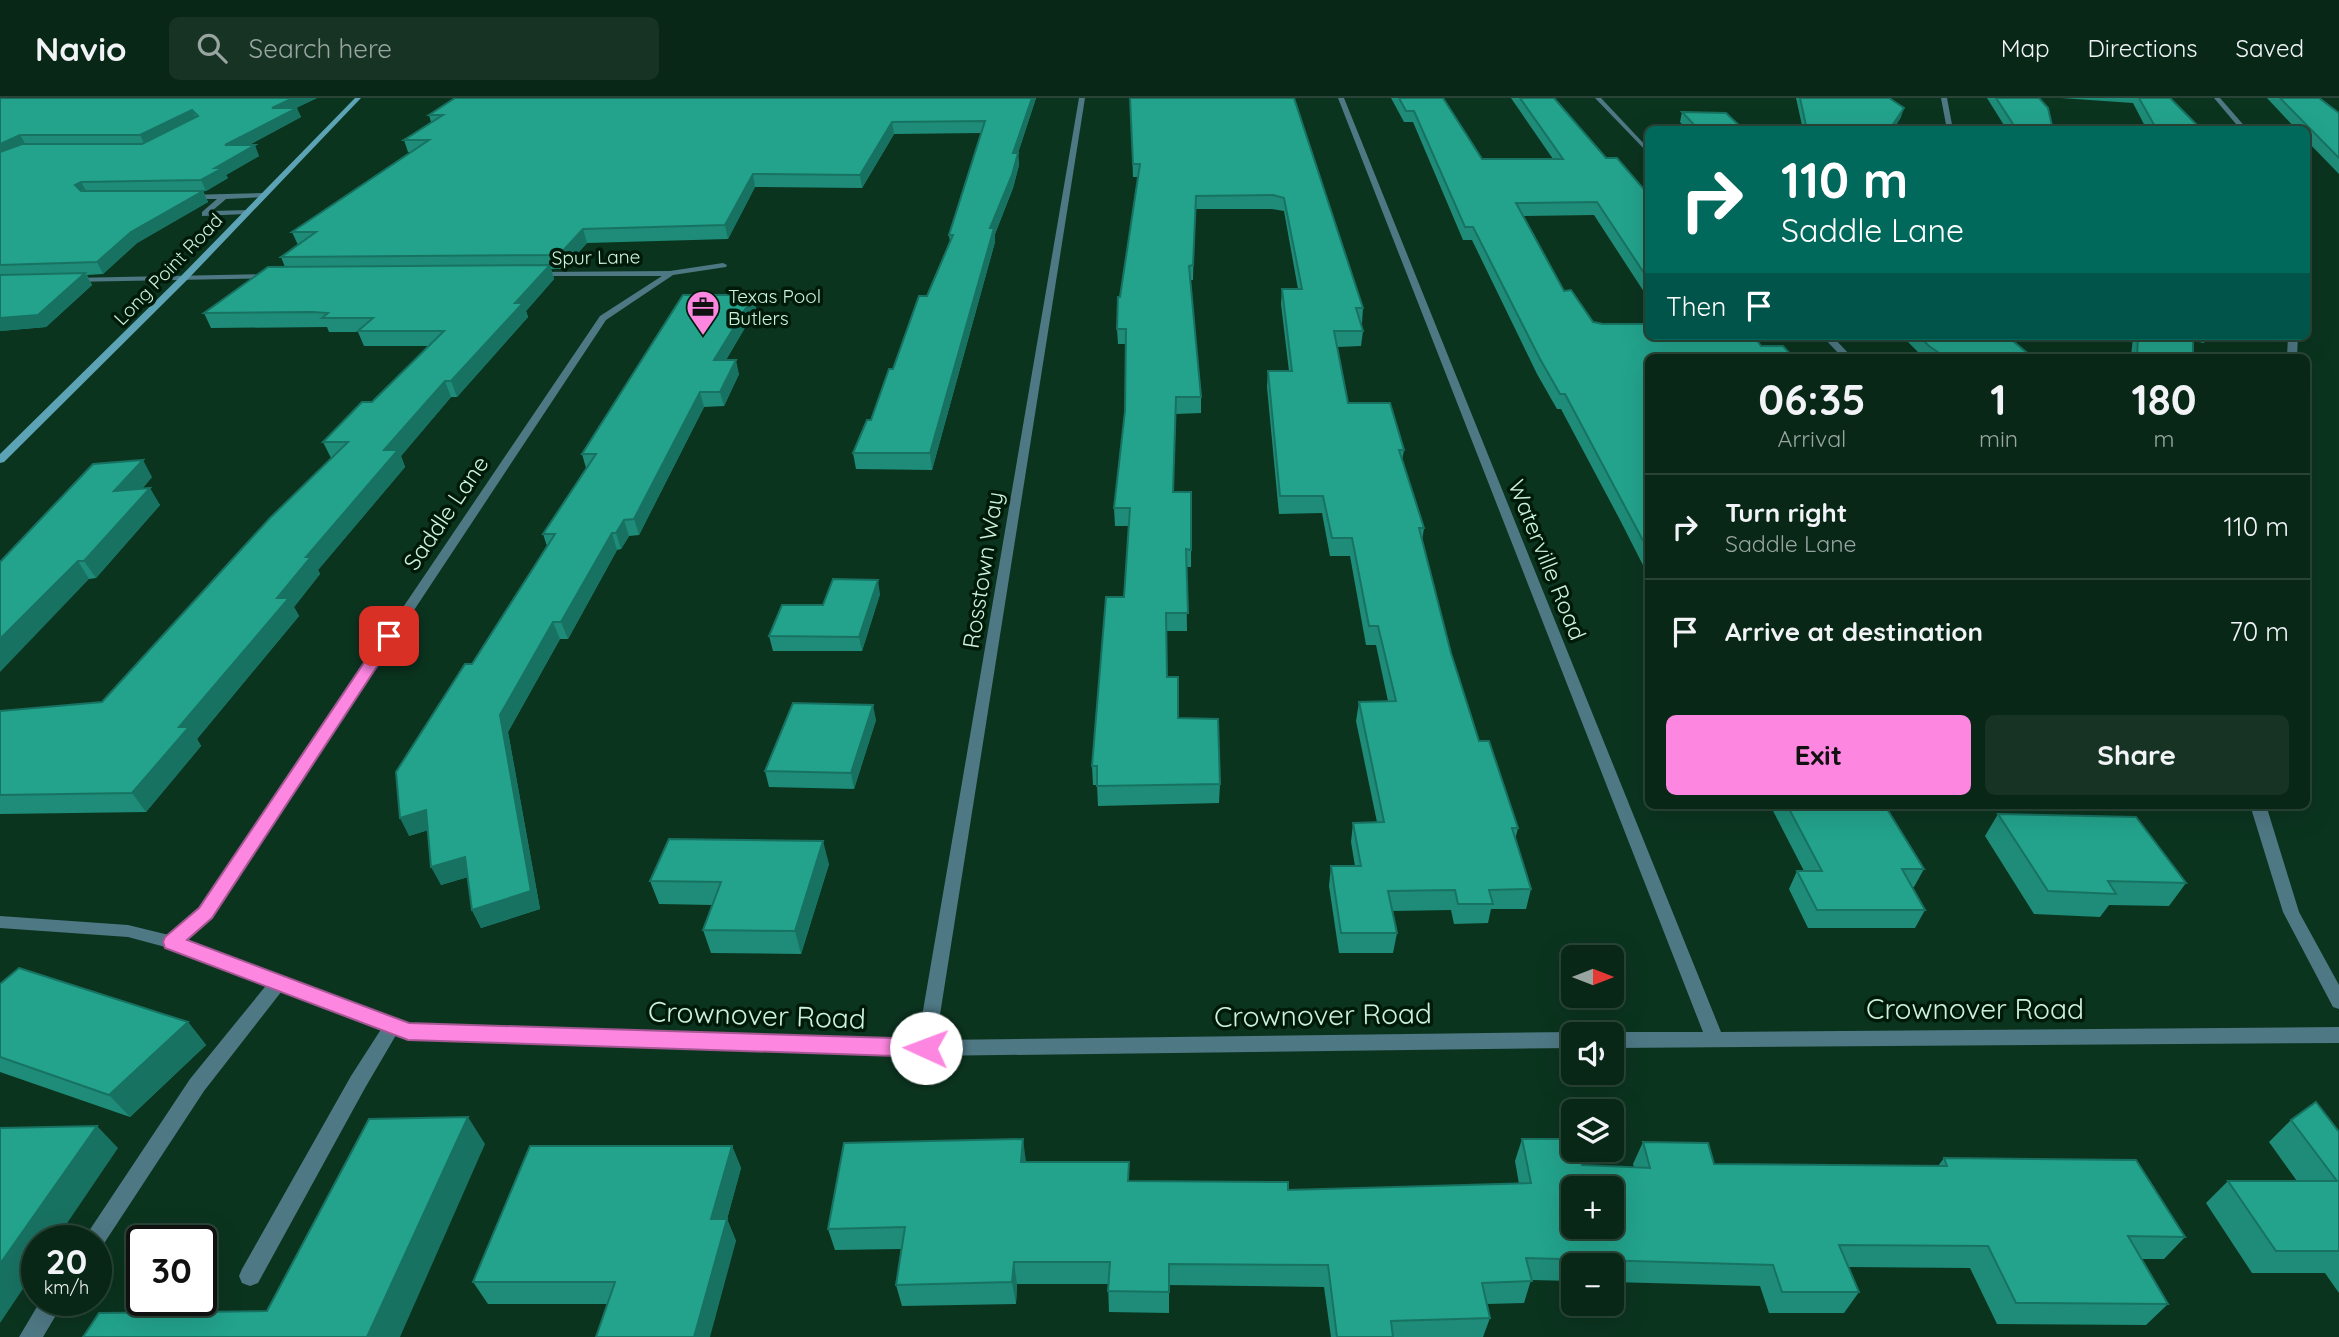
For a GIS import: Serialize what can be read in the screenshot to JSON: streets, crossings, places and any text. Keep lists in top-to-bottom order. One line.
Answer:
{"streets":{"main road":["Long Point Road"],"street":["Spur Lane","Saddle Lane","Waterville Road","Rosstown Way","Crownover Road"]},"crossings":[["Spur Lane","Saddle Lane"],["Saddle Lane","Crownover Road"],["Waterville Road","Crownover Road"],["Rosstown Way","Crownover Road"]],"places":{"office":["Texas Pool Butlers"]},"north":"right","page":{"header":"Navio","search":"Search here","nav":["Map","Directions","Saved"],"turn":["110 m","Saddle Lane"],"then":"Then","eta":["06:35","Arrival","1","min","180","m"],"list":[{"name":"Turn right","note":"Saddle Lane","value":"110 m"},{"name":"Arrive at destination","value":"70 m"}],"buttons":["Exit","Share"],"map_buttons":["+","−"],"speed":"20 km/h","limit":"30"}}
